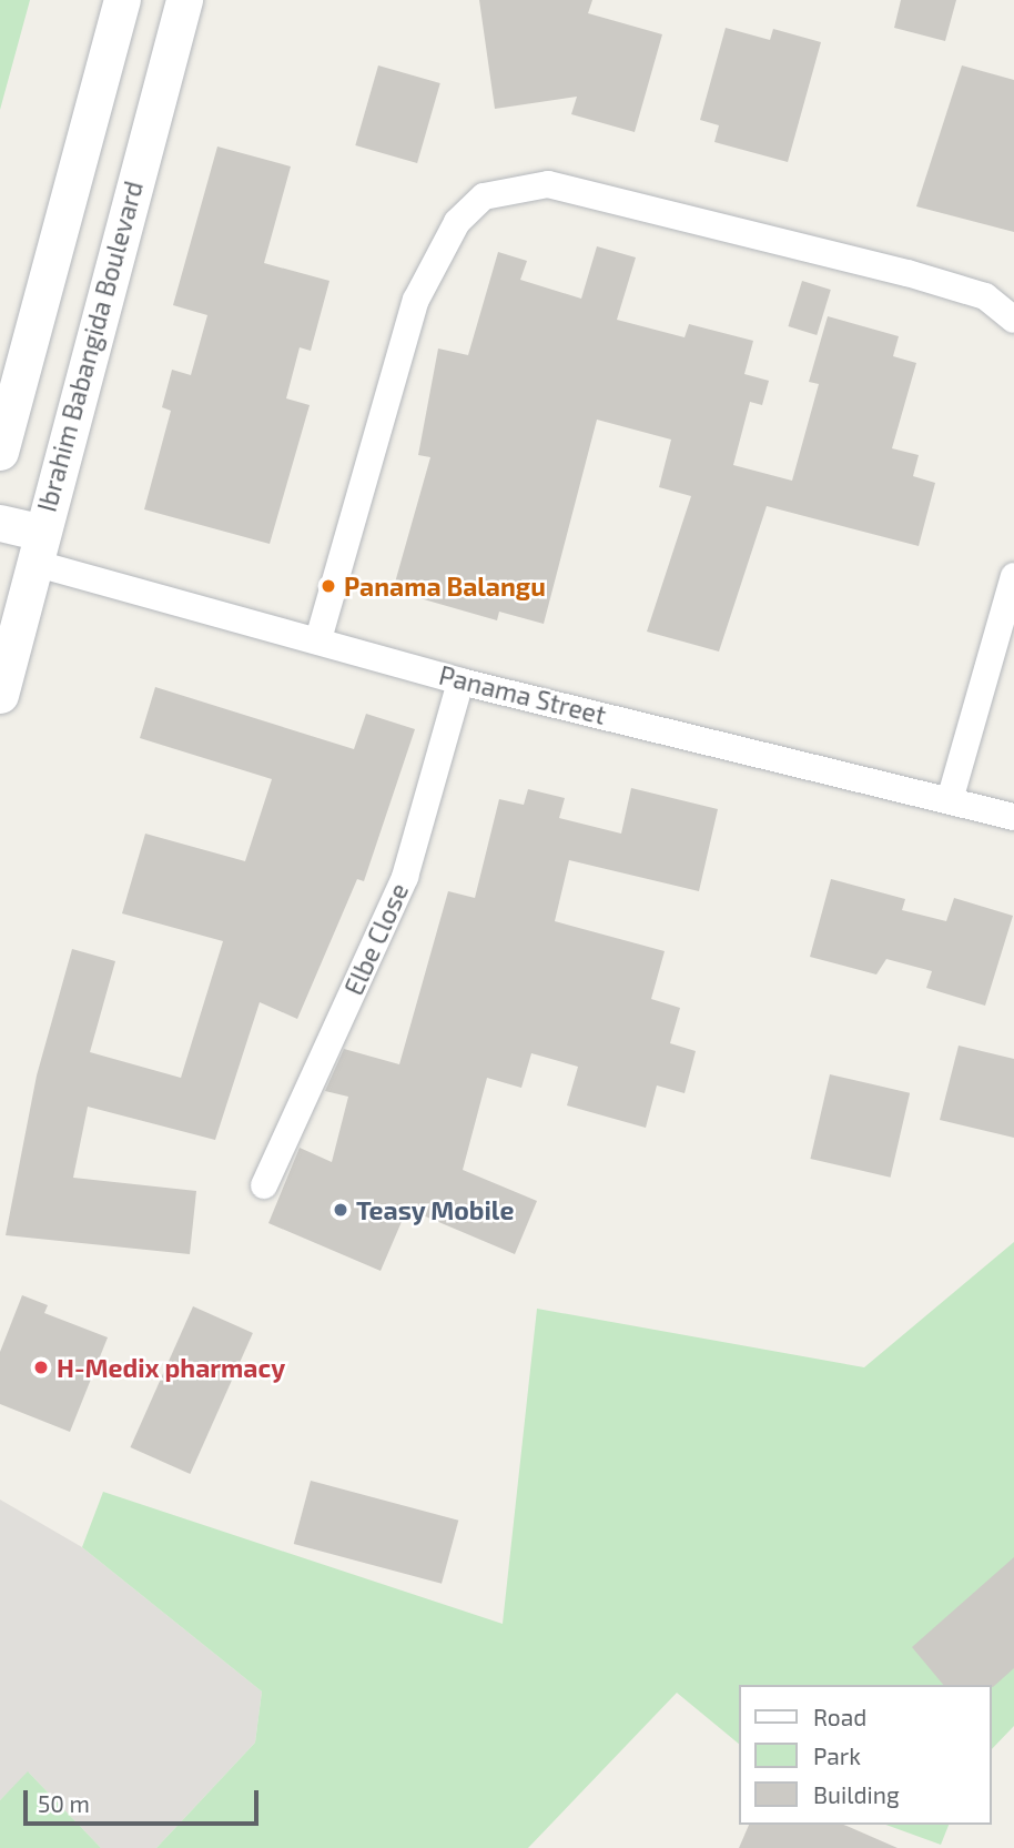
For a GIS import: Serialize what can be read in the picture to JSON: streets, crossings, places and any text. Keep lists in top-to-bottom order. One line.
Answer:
{"streets":{"street":["Ibrahim Babangida Boulevard","Panama Street","Elbe Close"]},"crossings":[["Ibrahim Babangida Boulevard","Panama Street"],["Panama Street","Elbe Close"]],"places":["Panama Balangu","Teasy Mobile","H-Medix pharmacy"],"legend":["Road","Park","Building"],"scale_bar":"50 m"}
